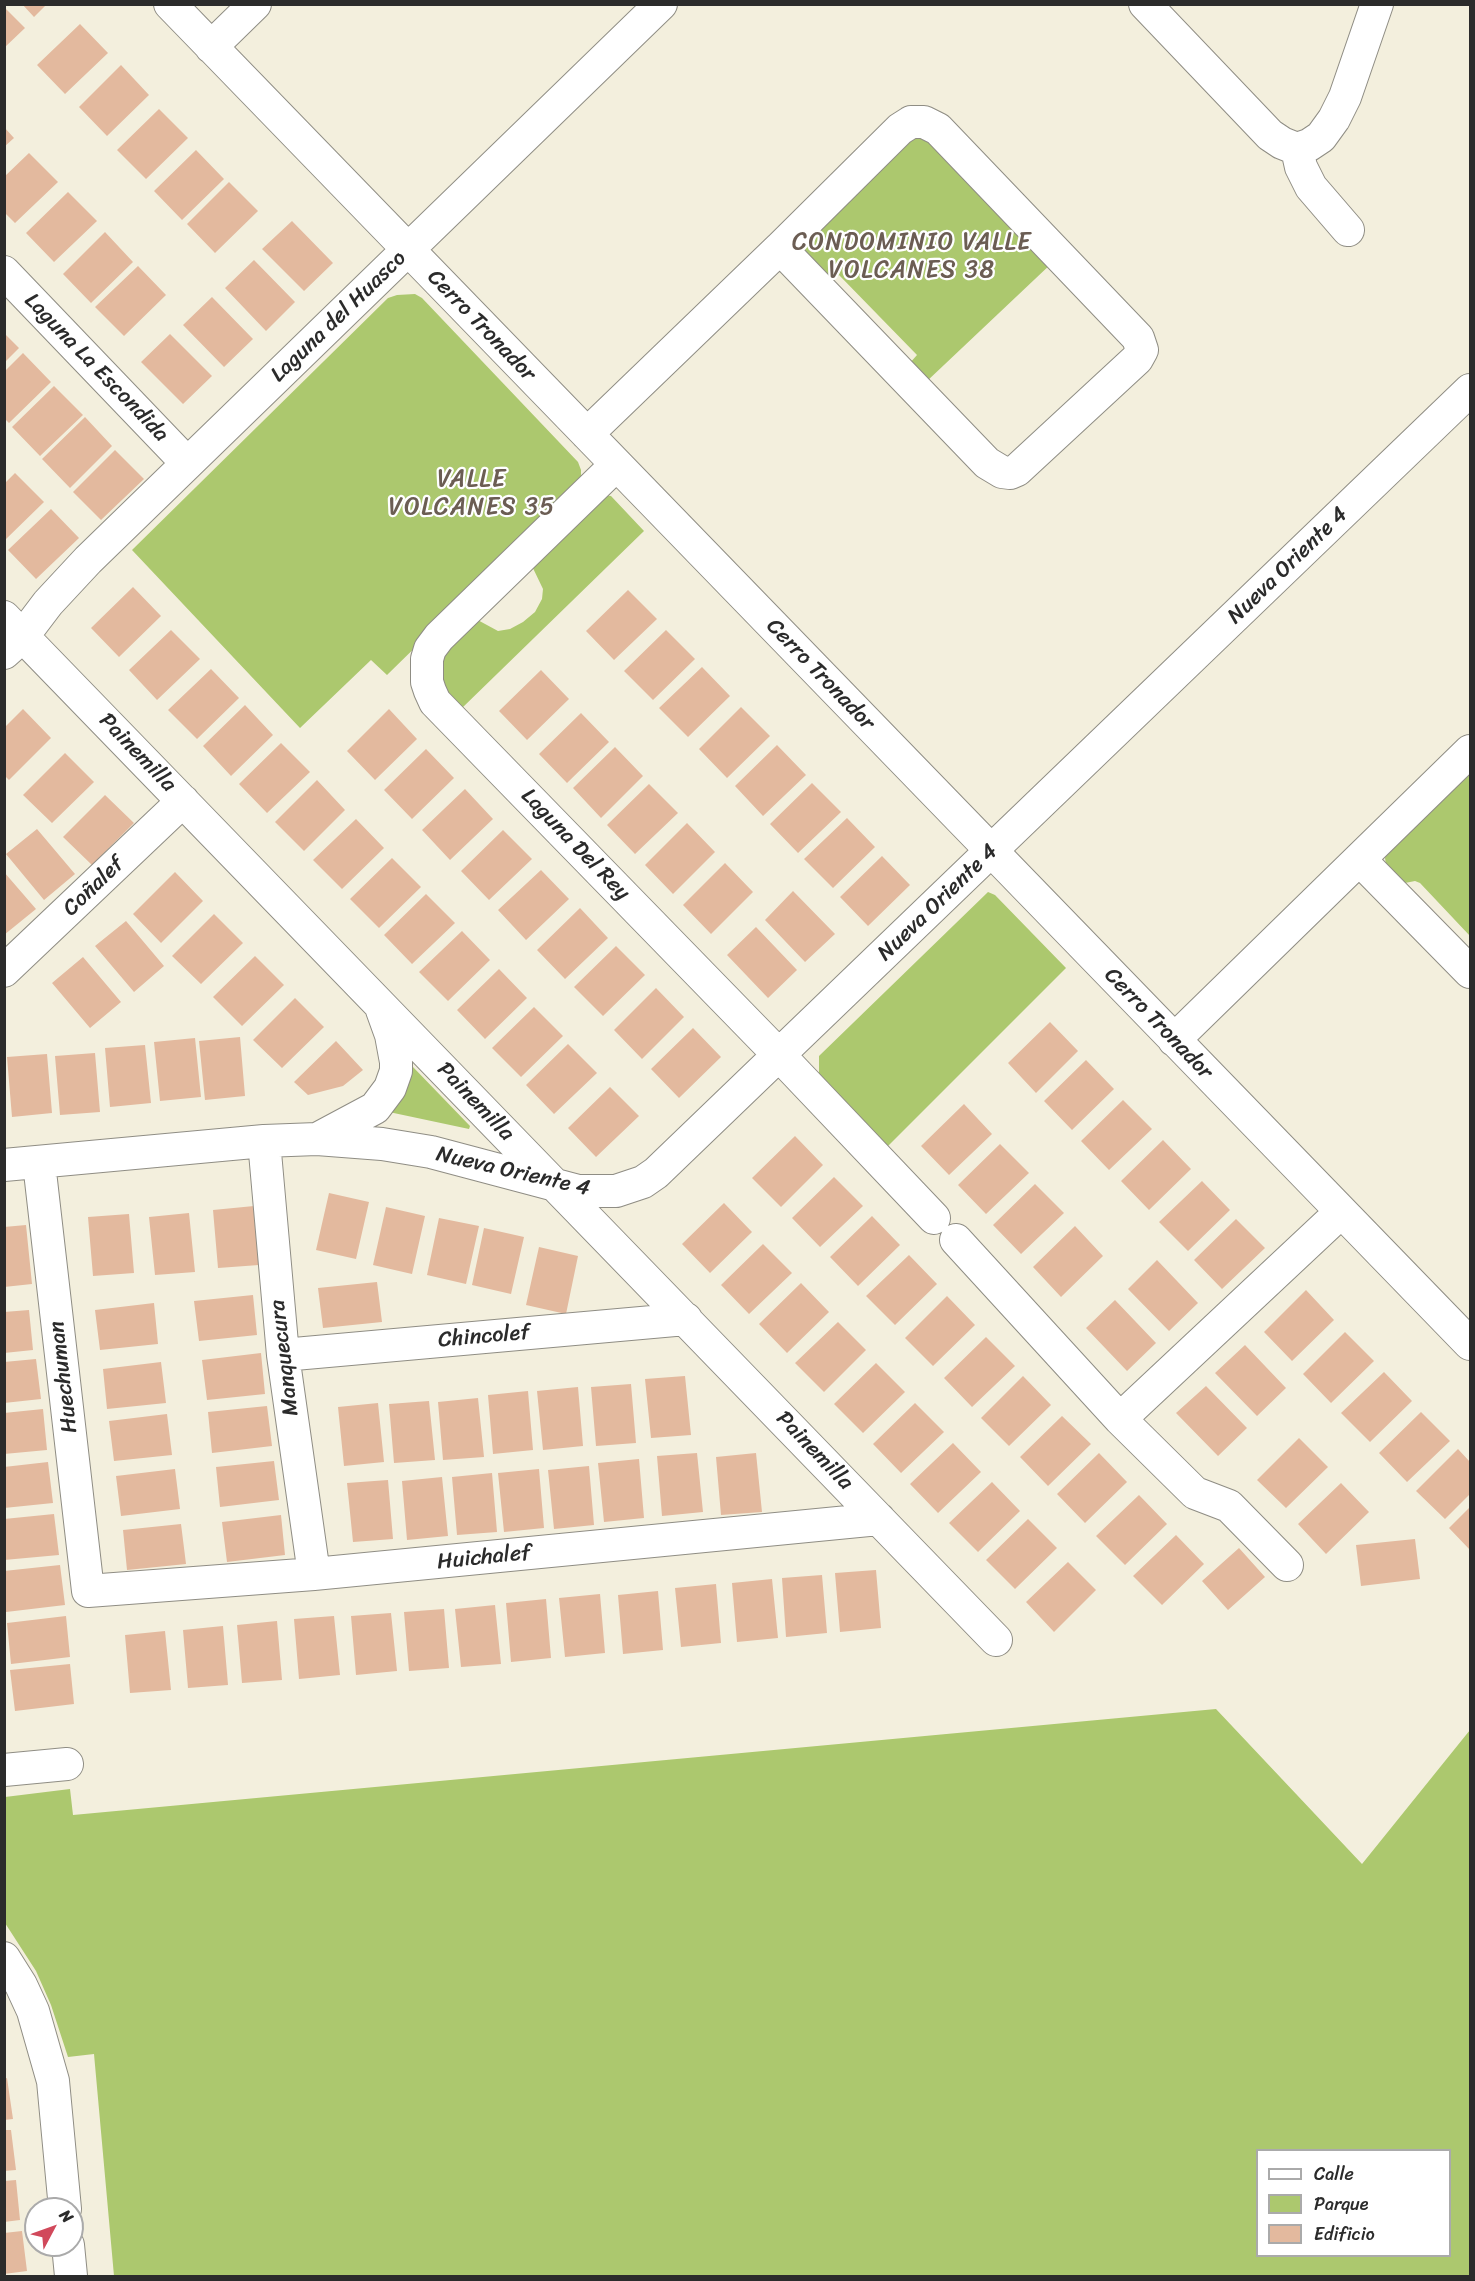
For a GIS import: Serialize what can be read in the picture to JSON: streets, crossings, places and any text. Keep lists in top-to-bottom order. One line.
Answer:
{"streets":{"street":["Laguna del Huasco","Cerro Tronador","Laguna La Escondida","Nueva Oriente 4","Painemilla","Laguna Del Rey","Coñalef","Chincolef","Manquecura","Huechuman","Huichalef"]},"crossings":[["Laguna del Huasco","Cerro Tronador"],["Laguna del Huasco","Laguna La Escondida"],["Laguna del Huasco","Painemilla"],["Cerro Tronador","Nueva Oriente 4"],["Cerro Tronador","Laguna Del Rey"],["Nueva Oriente 4","Painemilla"],["Nueva Oriente 4","Laguna Del Rey"],["Nueva Oriente 4","Manquecura"],["Nueva Oriente 4","Huechuman"],["Painemilla","Coñalef"],["Painemilla","Chincolef"],["Painemilla","Huichalef"],["Chincolef","Manquecura"],["Manquecura","Huichalef"],["Huechuman","Huichalef"]],"districts":["CONDOMINIO VALLE VOLCANES 38","VALLE VOLCANES 35"],"legend":["Calle","Parque","Edificio"],"north":"top right"}
